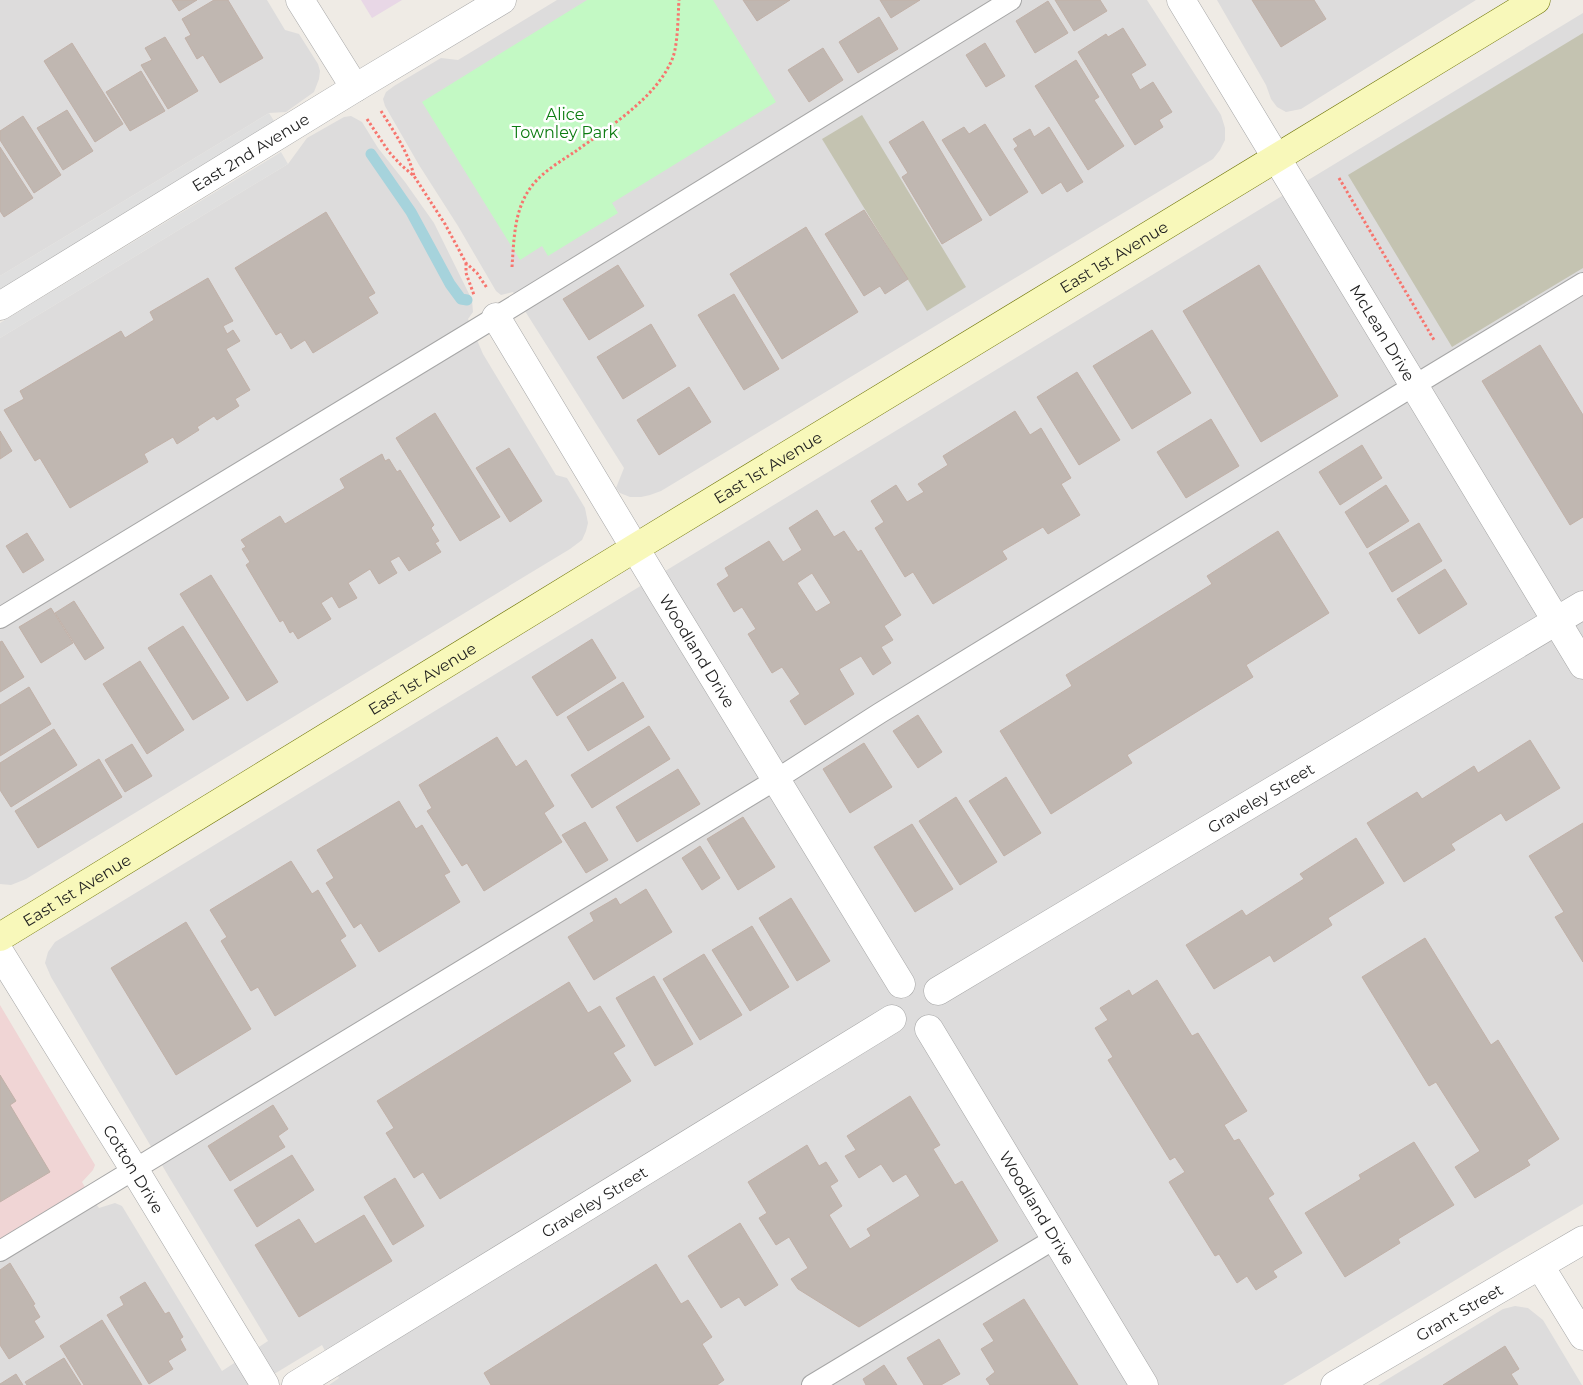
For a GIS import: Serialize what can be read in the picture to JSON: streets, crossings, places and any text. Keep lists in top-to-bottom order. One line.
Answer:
{"streets":{"main road":["East 1st Avenue"],"street":["East 2nd Avenue","McLean Drive","Woodland Drive","Graveley Street","Cotton Drive","Grant Street"]},"crossings":[["East 1st Avenue","McLean Drive"],["East 1st Avenue","Woodland Drive"],["McLean Drive","Graveley Street"],["Woodland Drive","Graveley Street"]],"parks":["Alice Townley Park"]}
